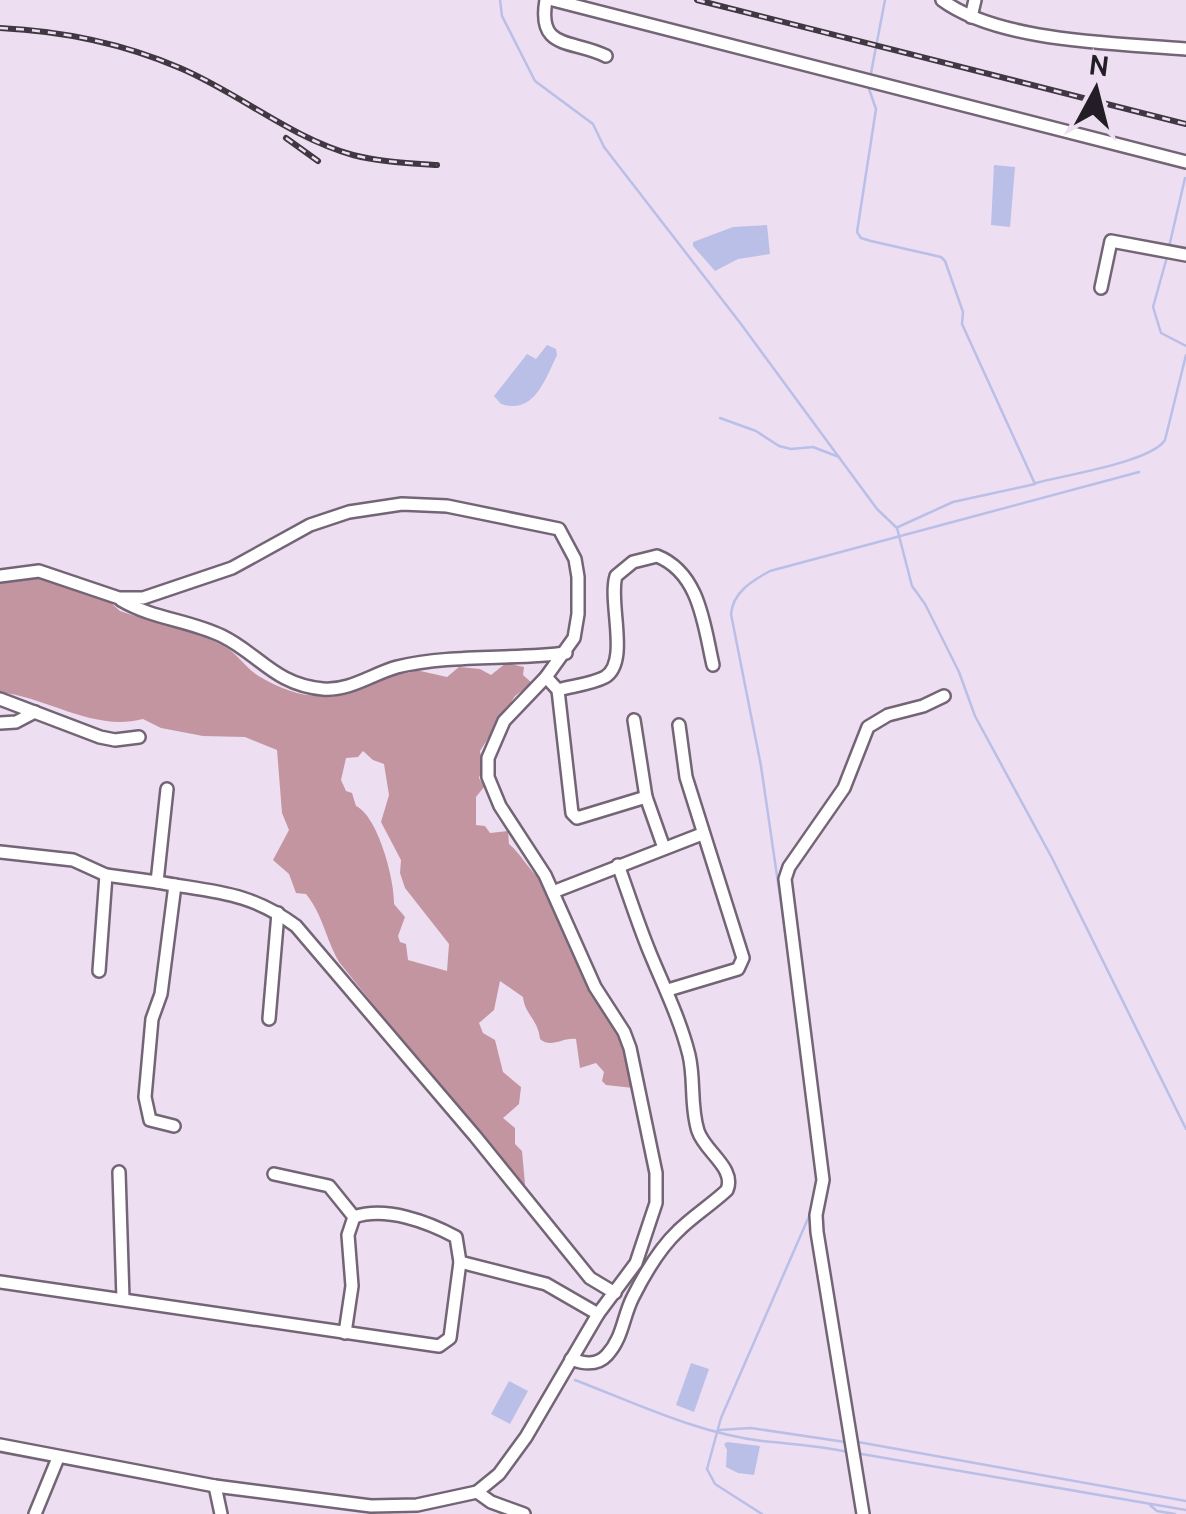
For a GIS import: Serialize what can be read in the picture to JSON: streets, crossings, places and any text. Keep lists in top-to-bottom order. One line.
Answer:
{"north":"top"}
